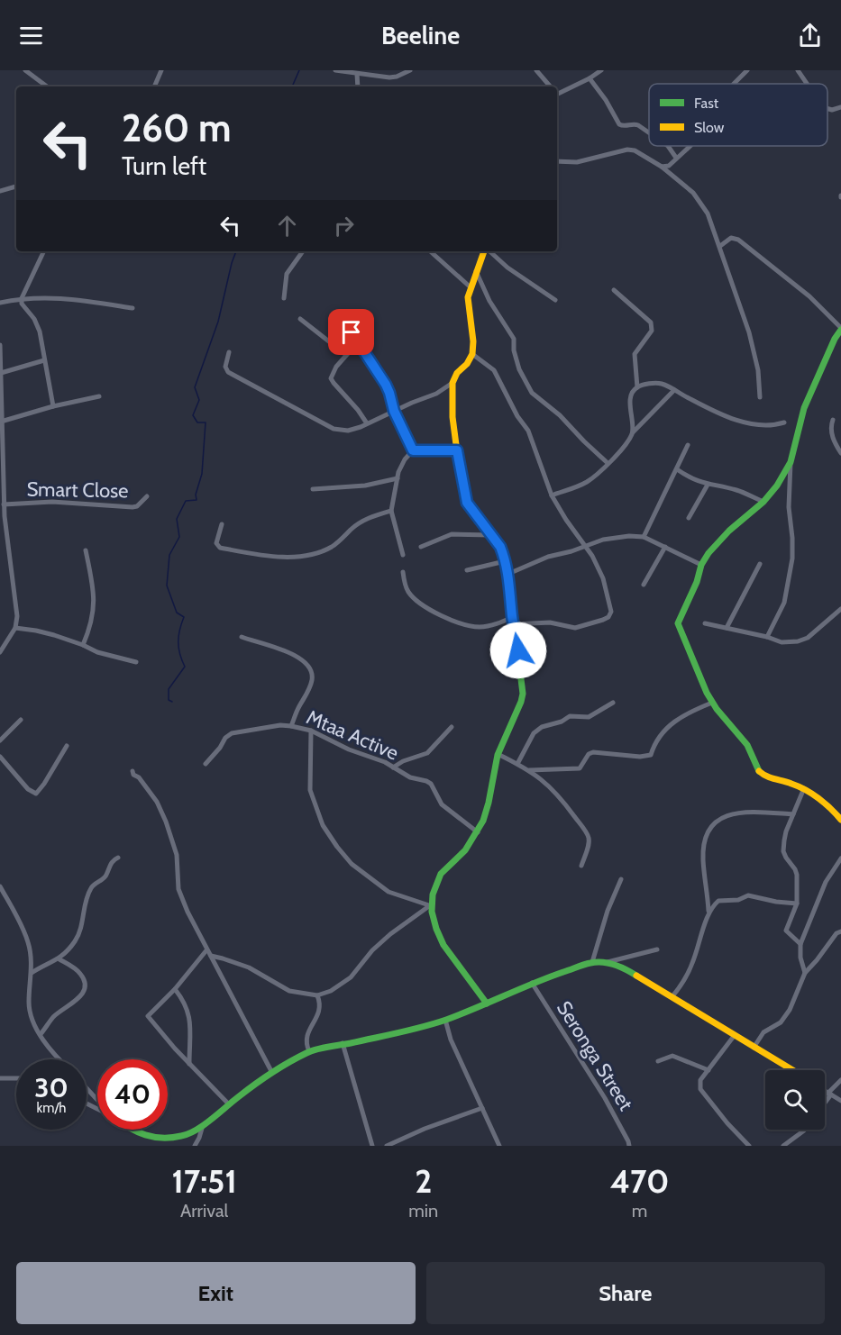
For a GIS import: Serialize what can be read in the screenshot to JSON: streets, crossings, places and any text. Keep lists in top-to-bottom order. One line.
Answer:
{"streets":{"street":["Smart Close","Mtaa Active","Seronga Street"]},"legend":["Fast","Slow"],"page":{"header":"Beeline","turn":["260 m","Turn left"],"speed":"30 km/h","limit":"40","eta":["17:51","Arrival","2","min","470","m"],"buttons":["Exit","Share"]}}
